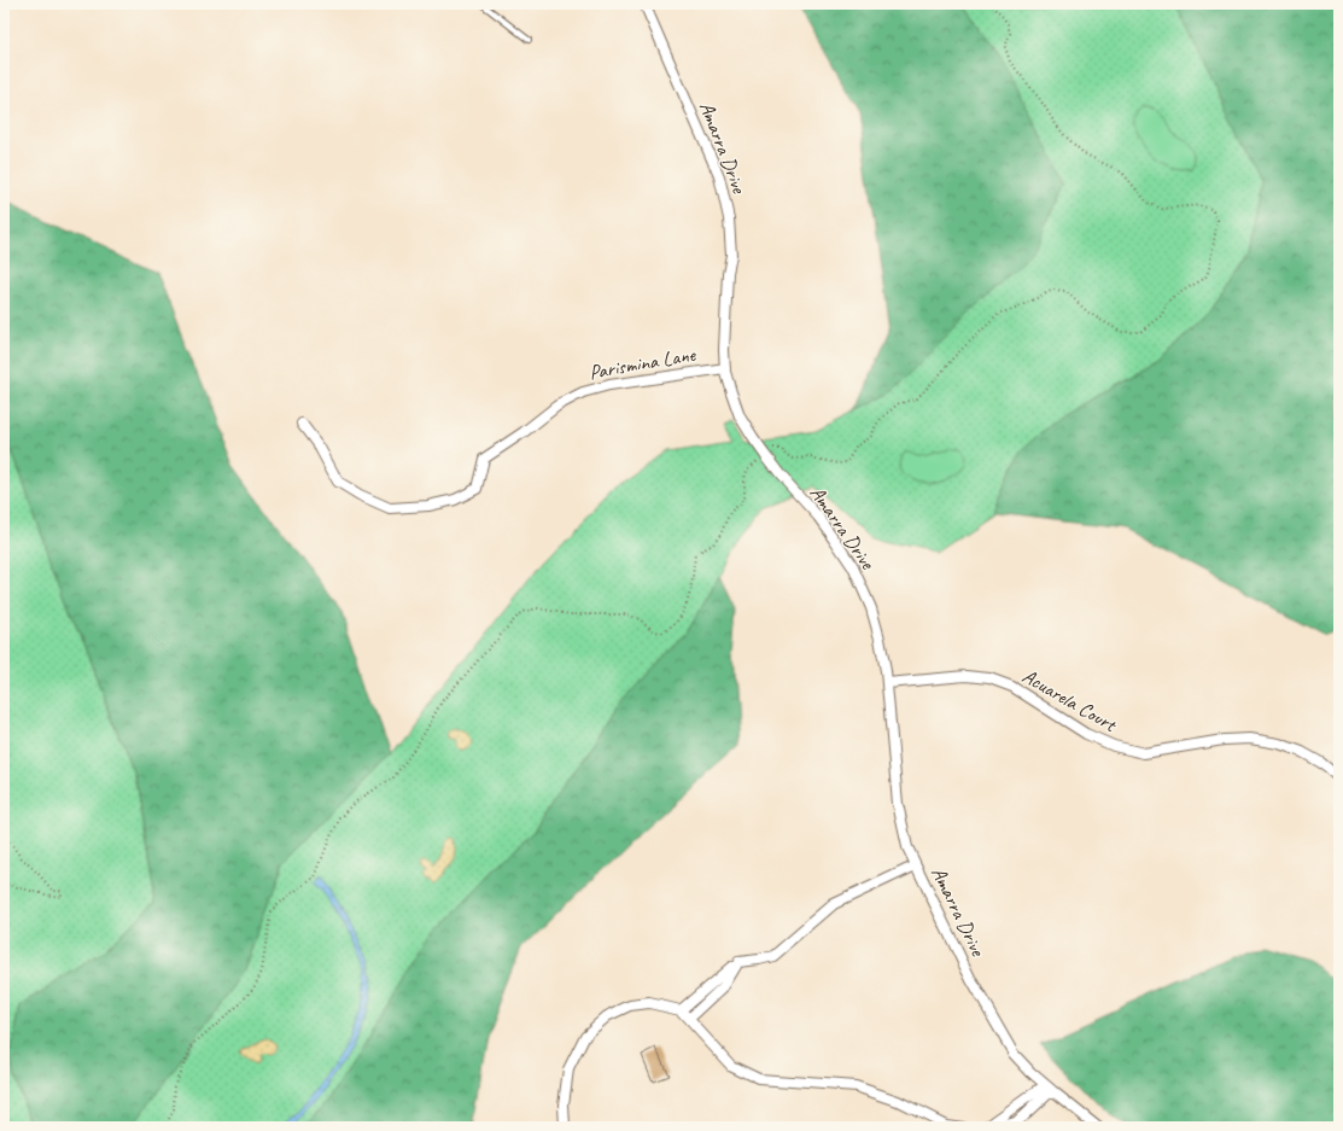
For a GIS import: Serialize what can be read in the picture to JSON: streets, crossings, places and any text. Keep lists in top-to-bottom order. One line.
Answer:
{"streets":{"street":["Amarra Drive","Parismina Lane","Acuarela Court"]},"crossings":[["Amarra Drive","Parismina Lane"],["Amarra Drive","Acuarela Court"]]}
